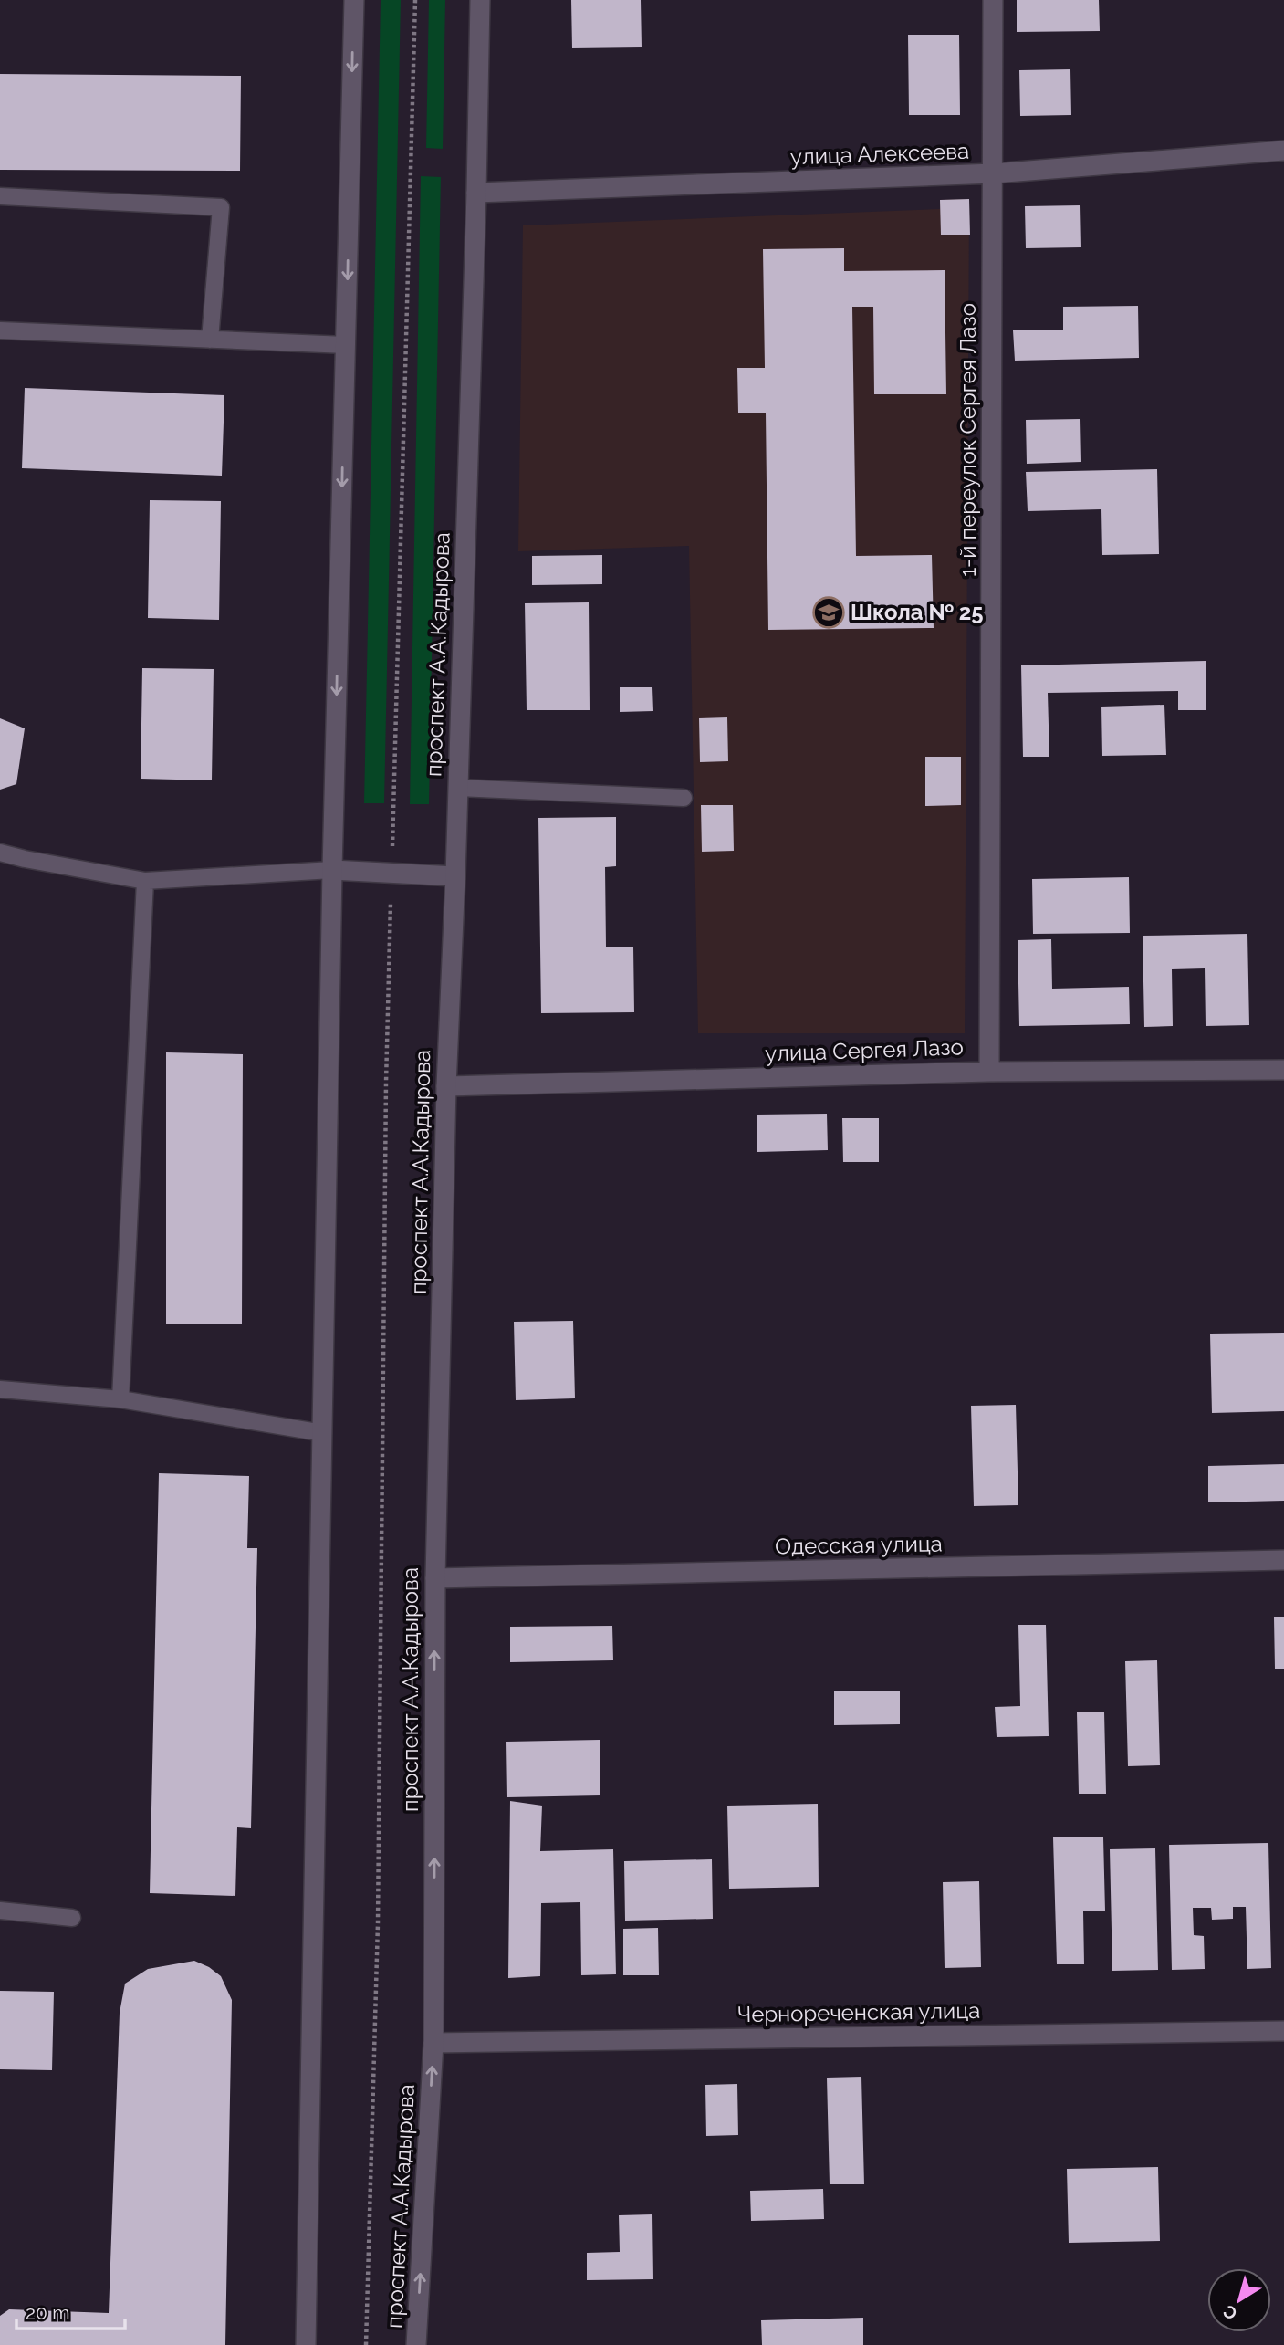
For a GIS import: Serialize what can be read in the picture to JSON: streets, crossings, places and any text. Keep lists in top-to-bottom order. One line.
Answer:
{"streets":{"street":["улица Алексеева","1-й переулок Сергея Лазо","проспект А.А.Кадырова","улица Сергея Лазо","Одесская улица","Чернореченская улица"]},"crossings":[["улица Алексеева","1-й переулок Сергея Лазо"],["улица Алексеева","проспект А.А.Кадырова"],["1-й переулок Сергея Лазо","улица Сергея Лазо"],["проспект А.А.Кадырова","улица Сергея Лазо"],["проспект А.А.Кадырова","Одесская улица"],["проспект А.А.Кадырова","Чернореченская улица"]],"places":{"school or university":["Школа № 25"]},"scale_bar":"20 m","north":"bottom left"}
